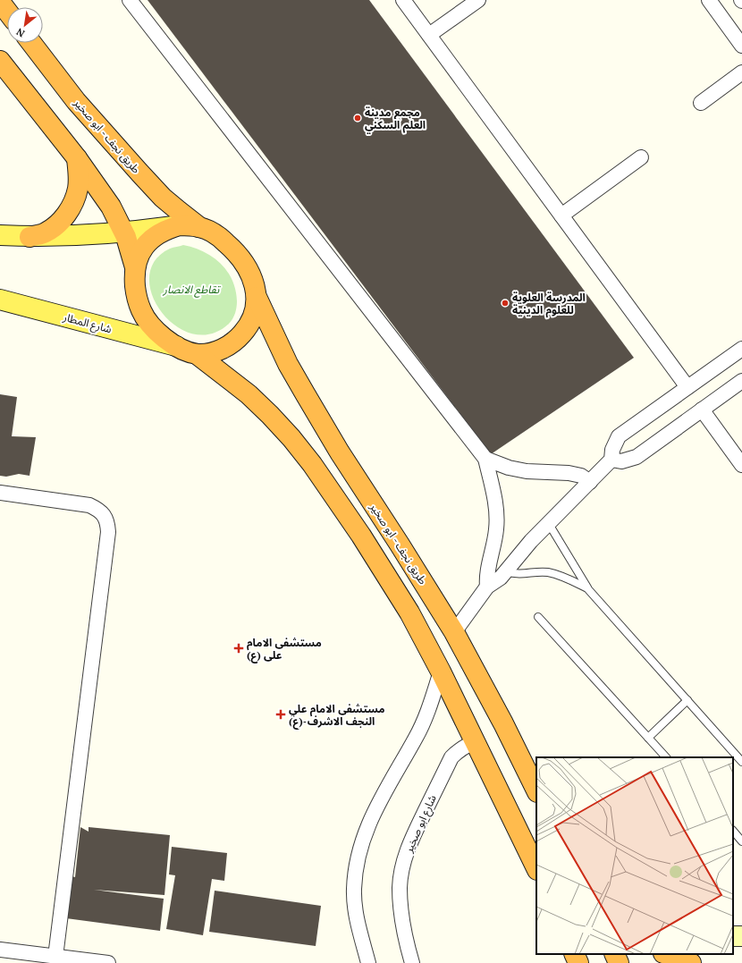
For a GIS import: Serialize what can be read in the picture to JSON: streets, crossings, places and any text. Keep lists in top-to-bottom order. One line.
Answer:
{"streets":{"highway":["طريق نجف - ابو صخير"],"main road":["شارع المطار"],"street":["شارع ابو صخير"]},"crossings":[["طريق نجف - ابو صخير","شارع المطار"]],"parks":["تقاطع الانصار"],"places":{"other":["مجمع مدينة العلم السكني","المدرسة العلوية للعلوم الدينية"],"health":["مستشفی الامام علی (ع)","مستشفى الامام علي (ع)-النجف الاشرف"]},"north":"bottom left"}
